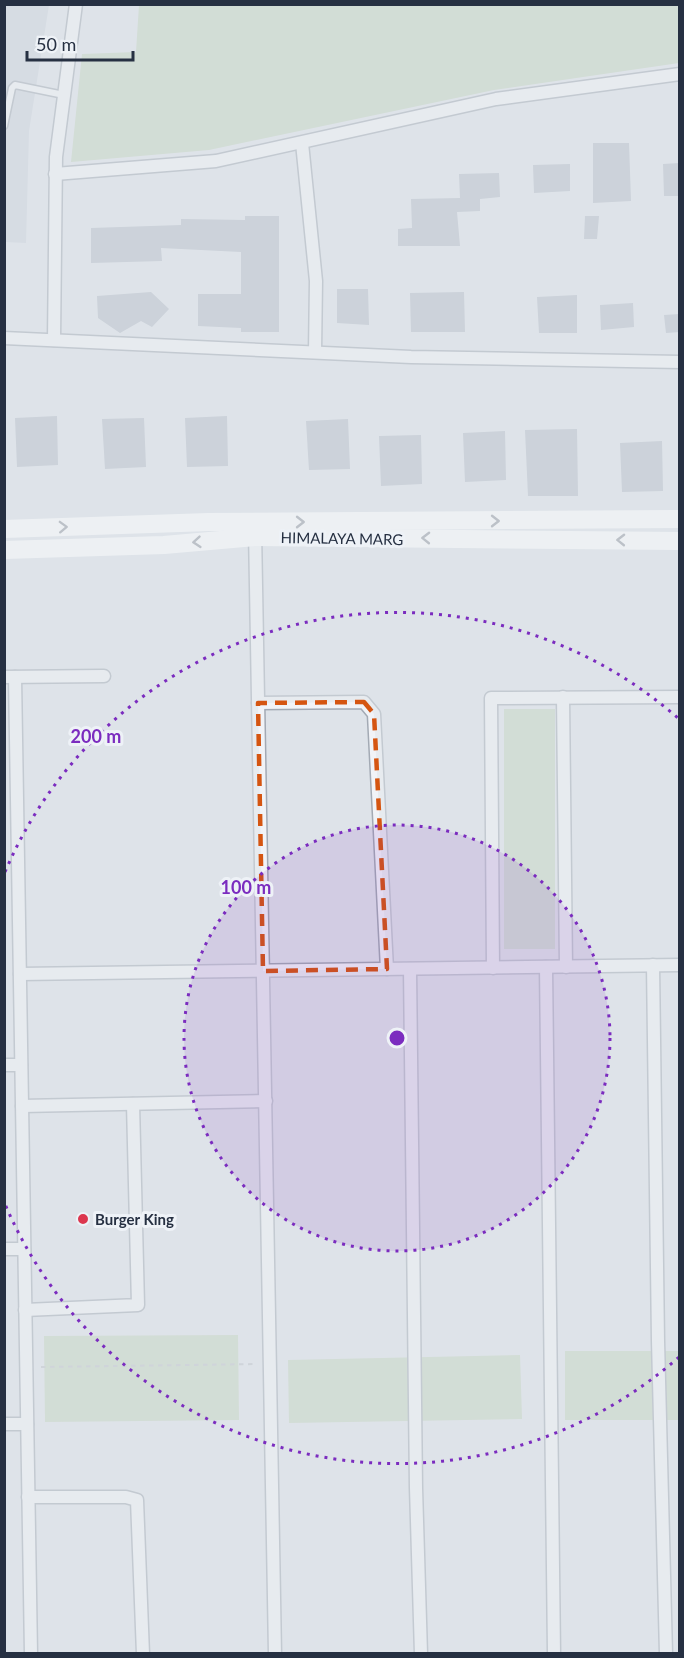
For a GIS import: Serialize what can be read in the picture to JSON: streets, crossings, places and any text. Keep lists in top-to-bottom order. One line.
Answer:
{"streets":{"main road":["HIMALAYA MARG"]},"places":["Burger King"],"scale_bar":"50 m","rings":["200 m","100 m"]}
